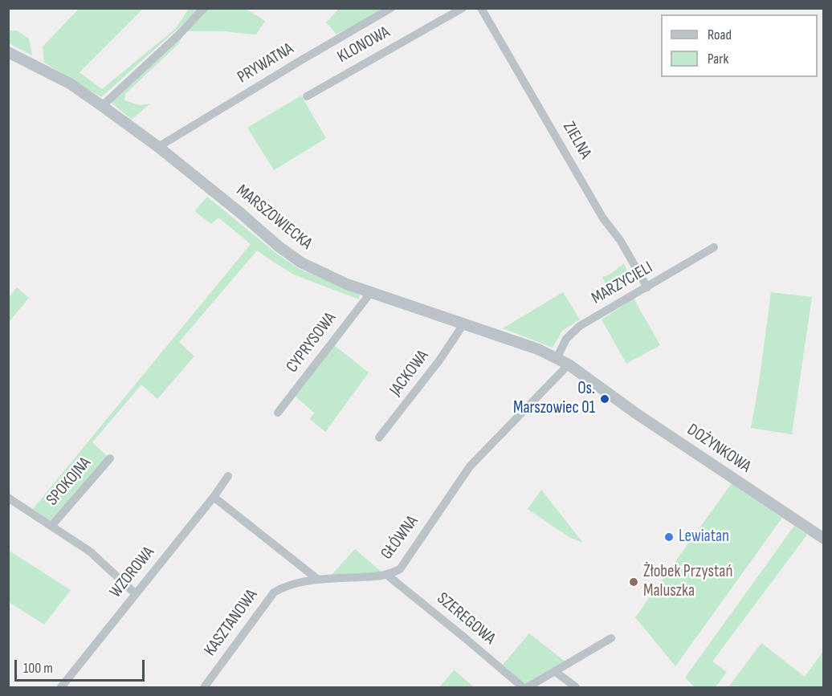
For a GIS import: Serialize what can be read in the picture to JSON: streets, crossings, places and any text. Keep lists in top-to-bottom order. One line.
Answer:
{"streets":{"street":["KLONOWA","PRYWATNA","ZIELNA","MARSZOWIECKA","MARZYCIELI","CYPRYSOWA","JACKOWA","DOŻYNKOWA","SPOKOJNA","GŁÓWNA","WZOROWA","SZEREGOWA","KASZTANOWA"]},"crossings":[["PRYWATNA","MARSZOWIECKA"],["ZIELNA","MARZYCIELI"],["MARSZOWIECKA","MARZYCIELI"],["MARSZOWIECKA","CYPRYSOWA"],["MARSZOWIECKA","JACKOWA"],["MARSZOWIECKA","DOŻYNKOWA"],["MARSZOWIECKA","GŁÓWNA"],["GŁÓWNA","SZEREGOWA"],["GŁÓWNA","KASZTANOWA"]],"places":["Os. Marszowiec 01","Lewiatan","Żłobek Przystań Maluszka"],"legend":["Road","Park"],"scale_bar":"100 m"}
